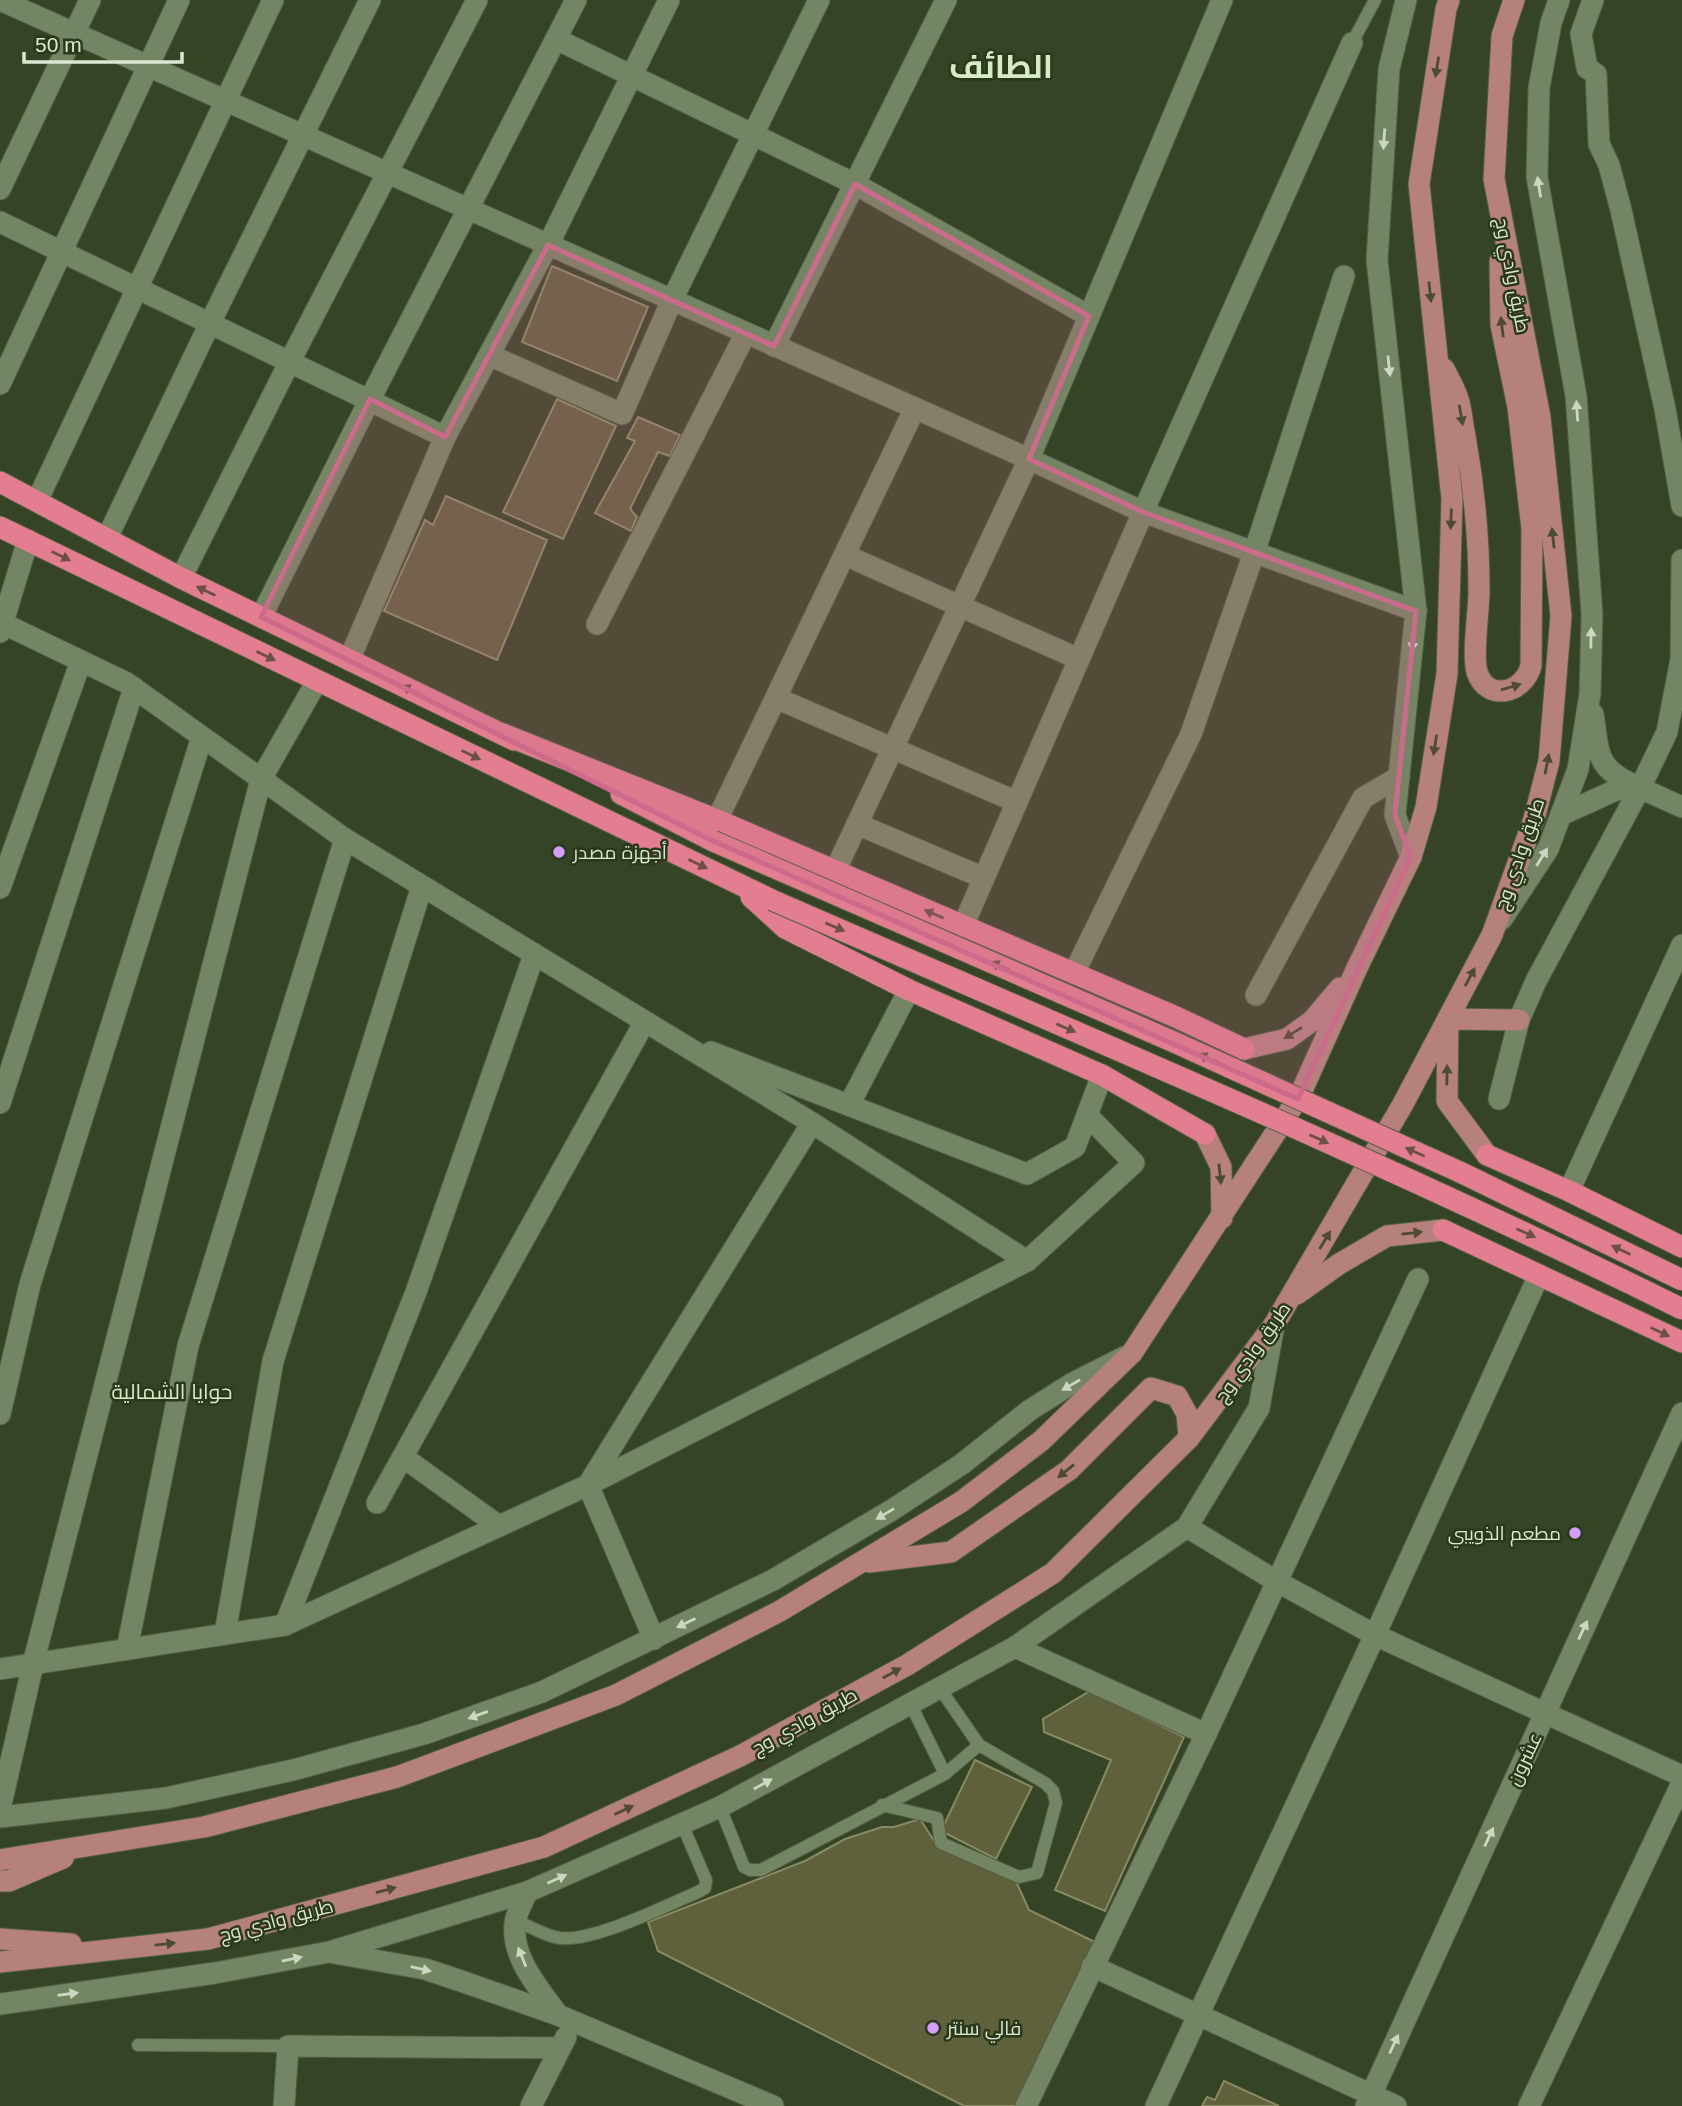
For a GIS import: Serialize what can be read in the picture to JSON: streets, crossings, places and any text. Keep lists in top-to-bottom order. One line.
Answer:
{"streets":{"main road":["طريق وادي وج"],"street":["عشرون"]},"districts":["الطائف","حوايا الشمالية"],"places":["أجهزة مصدر","مطعم الذويبي","فالي سنتر"],"scale_bar":"50 m"}
